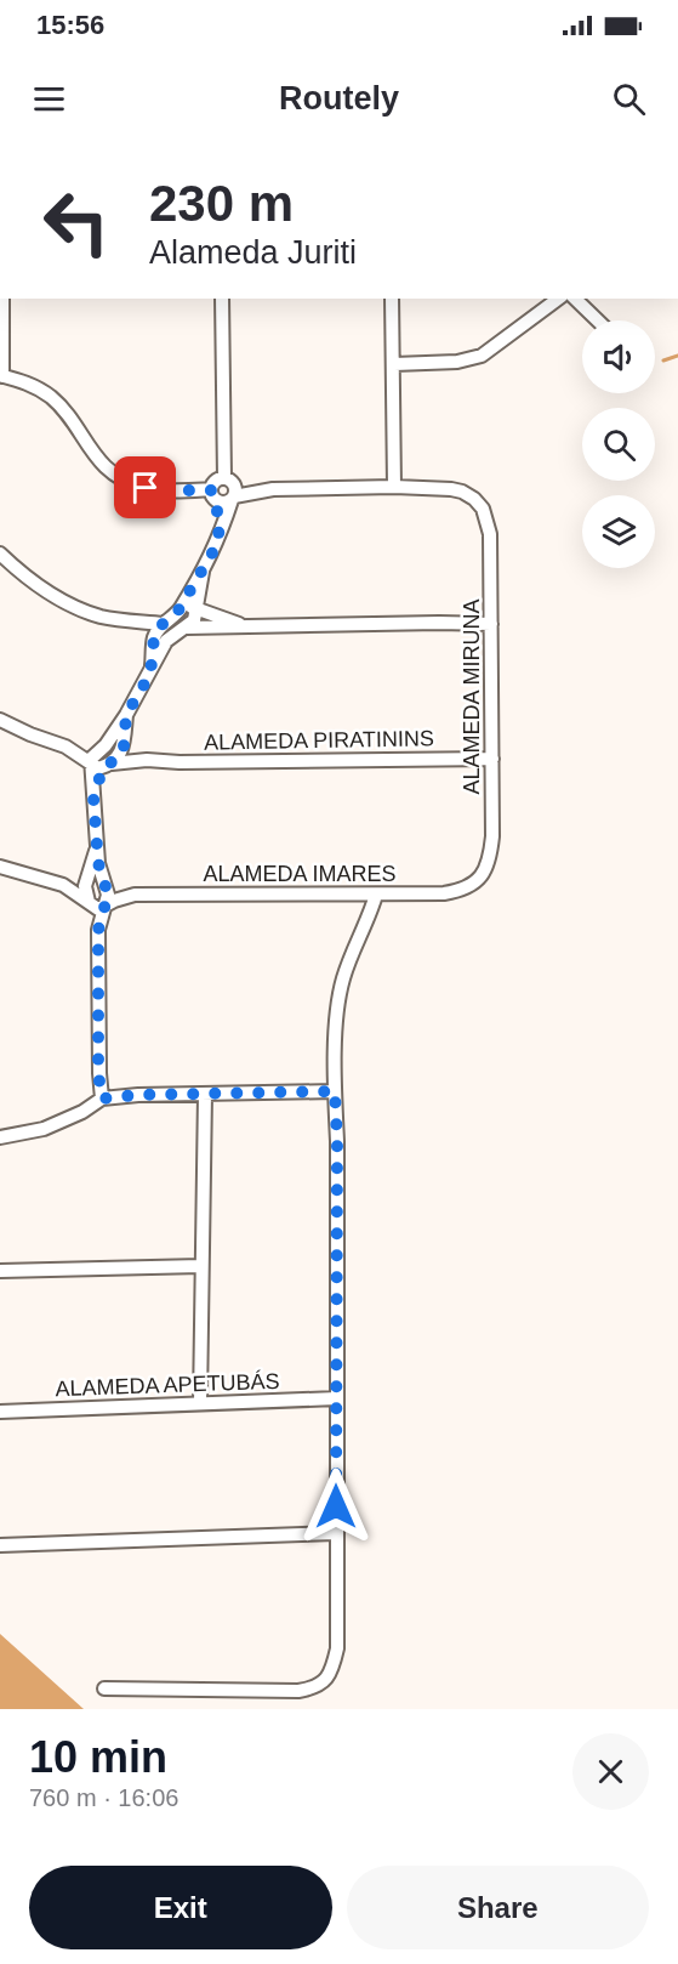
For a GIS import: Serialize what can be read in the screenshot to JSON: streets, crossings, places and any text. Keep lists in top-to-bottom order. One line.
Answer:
{"streets":{"street":["ALAMEDA MIRUNA","ALAMEDA PIRATININS","ALAMEDA IMARES","ALAMEDA APETUBÁS"]},"crossings":[["ALAMEDA MIRUNA","ALAMEDA PIRATININS"],["ALAMEDA MIRUNA","ALAMEDA IMARES"]],"page":{"status":"15:56","header":"Routely","turn":["230 m","Alameda Juriti"],"heading":["10 min","760 m · 16:06"],"buttons":["Exit","Share"]}}
